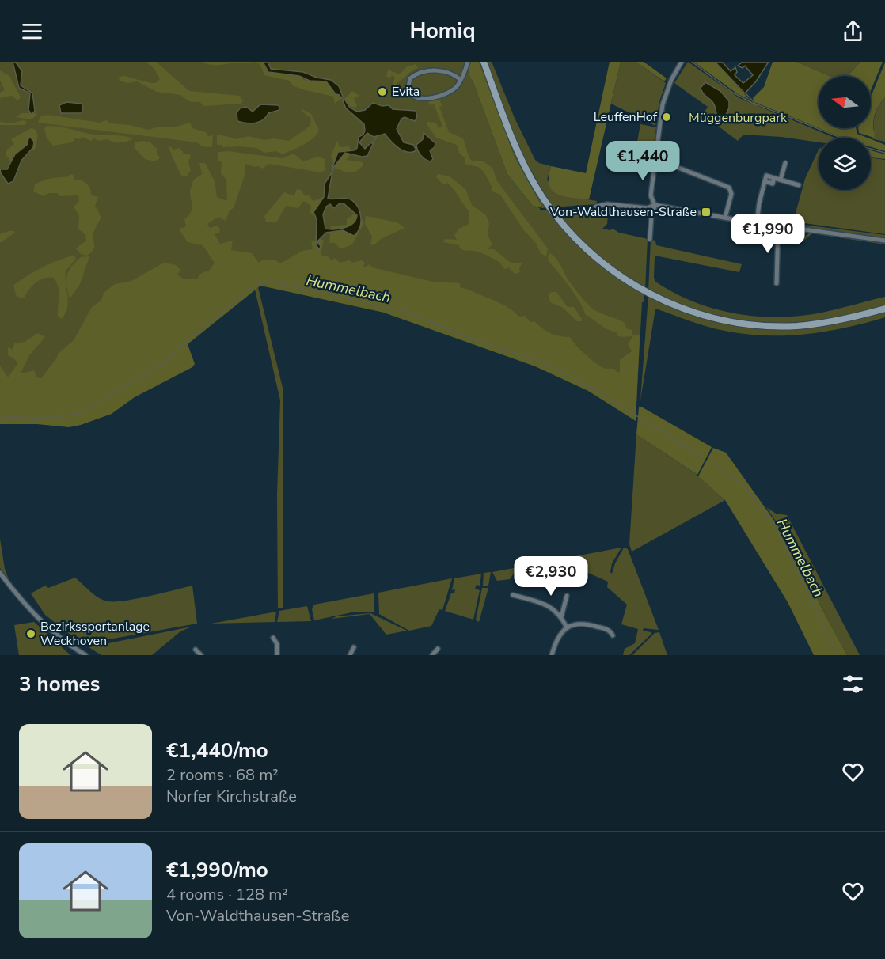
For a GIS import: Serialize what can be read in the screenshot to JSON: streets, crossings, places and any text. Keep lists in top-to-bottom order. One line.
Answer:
{"water":["Hummelbach"],"parks":["Müggenburgpark"],"places":{"other":["Evita","LeuffenHof","Bezirkssportanlage Weckhoven"],"transit":["Von-Waldthausen-Straße"]},"north":"left","page":{"header":"Homiq","price":["€1,440","€1,990","€2,930"],"heading":"3 homes","list":[{"name":"€1,440/mo","note":"2 rooms · 68 m² · Norfer Kirchstraße"},{"name":"€1,990/mo","note":"4 rooms · 128 m² · Von-Waldthausen-Straße"}]}}
